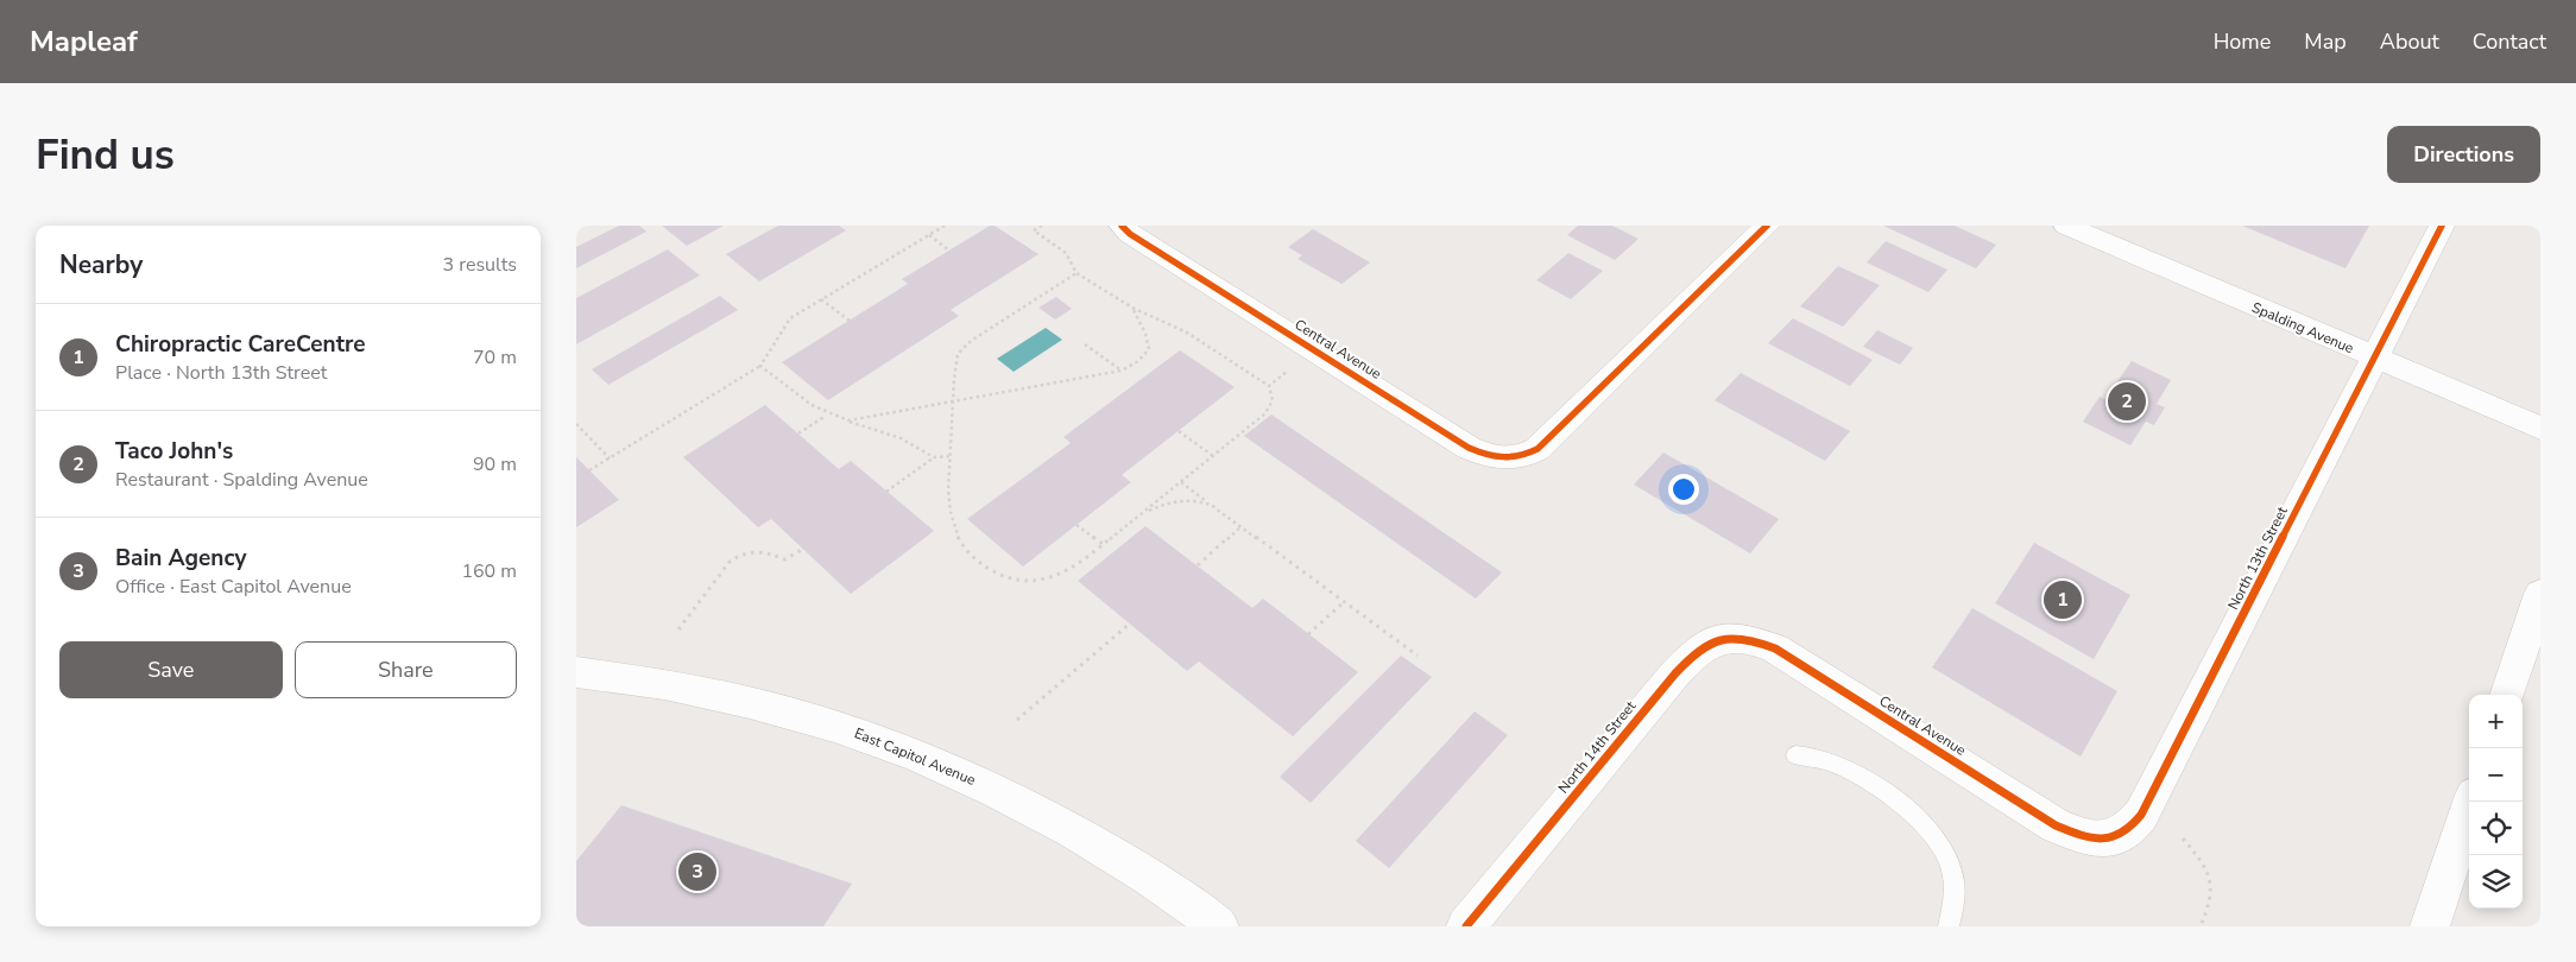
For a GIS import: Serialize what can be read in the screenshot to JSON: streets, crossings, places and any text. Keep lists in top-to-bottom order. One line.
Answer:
{"streets":{"street":["Spalding Avenue","Central Avenue","North 13th Street","North 14th Street","East Capitol Avenue"]},"crossings":[["Spalding Avenue","North 13th Street"],["Central Avenue","North 13th Street"],["Central Avenue","North 14th Street"]],"page":{"header":"Mapleaf","nav":["Home","Map","About","Contact"],"buttons":["Directions",["Save","Share"]],"title":"Find us","heading":["Nearby","3 results"],"list":[{"mark":"1","name":"Chiropractic CareCentre","note":"Place · North 13th Street","value":"70 m"},{"mark":"2","name":"Taco John's","note":"Restaurant · Spalding Avenue","value":"90 m"},{"mark":"3","name":"Bain Agency","note":"Office · East Capitol Avenue","value":"160 m"}],"pins":["2","1","3"],"map_buttons":["+","−"]}}
